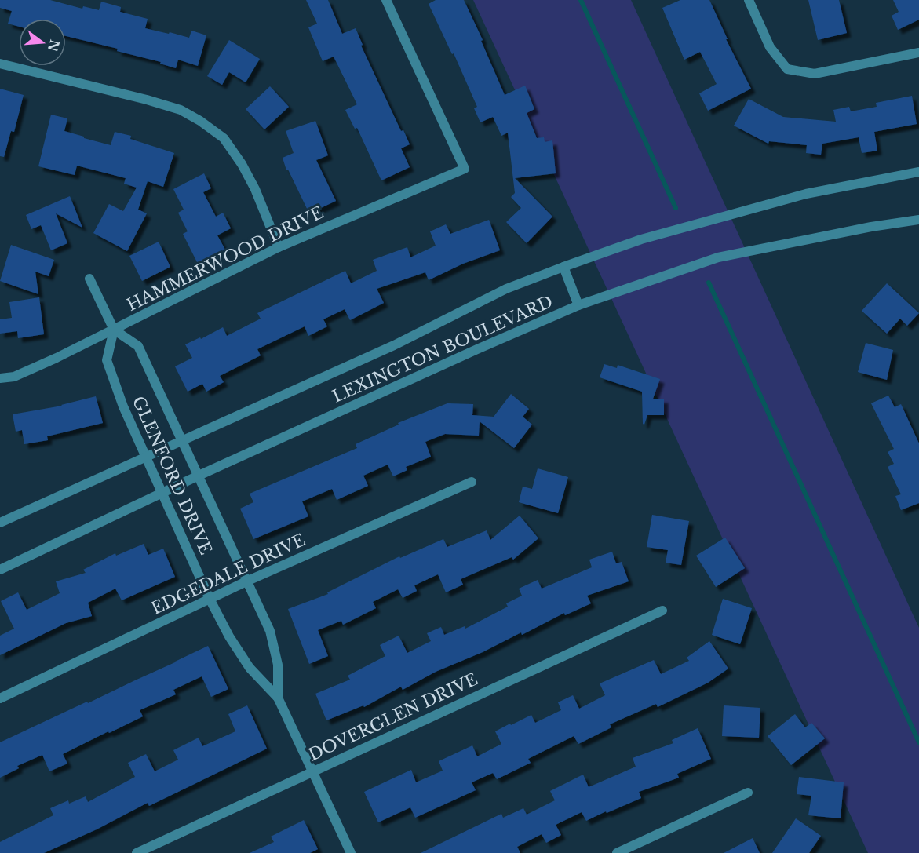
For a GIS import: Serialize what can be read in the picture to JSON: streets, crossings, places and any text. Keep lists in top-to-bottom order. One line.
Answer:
{"streets":{"street":["HAMMERWOOD DRIVE","LEXINGTON BOULEVARD","GLENFORD DRIVE","EDGEDALE DRIVE","DOVERGLEN DRIVE"]},"crossings":[["HAMMERWOOD DRIVE","GLENFORD DRIVE"],["LEXINGTON BOULEVARD","GLENFORD DRIVE"],["GLENFORD DRIVE","EDGEDALE DRIVE"],["GLENFORD DRIVE","DOVERGLEN DRIVE"]],"north":"right"}
